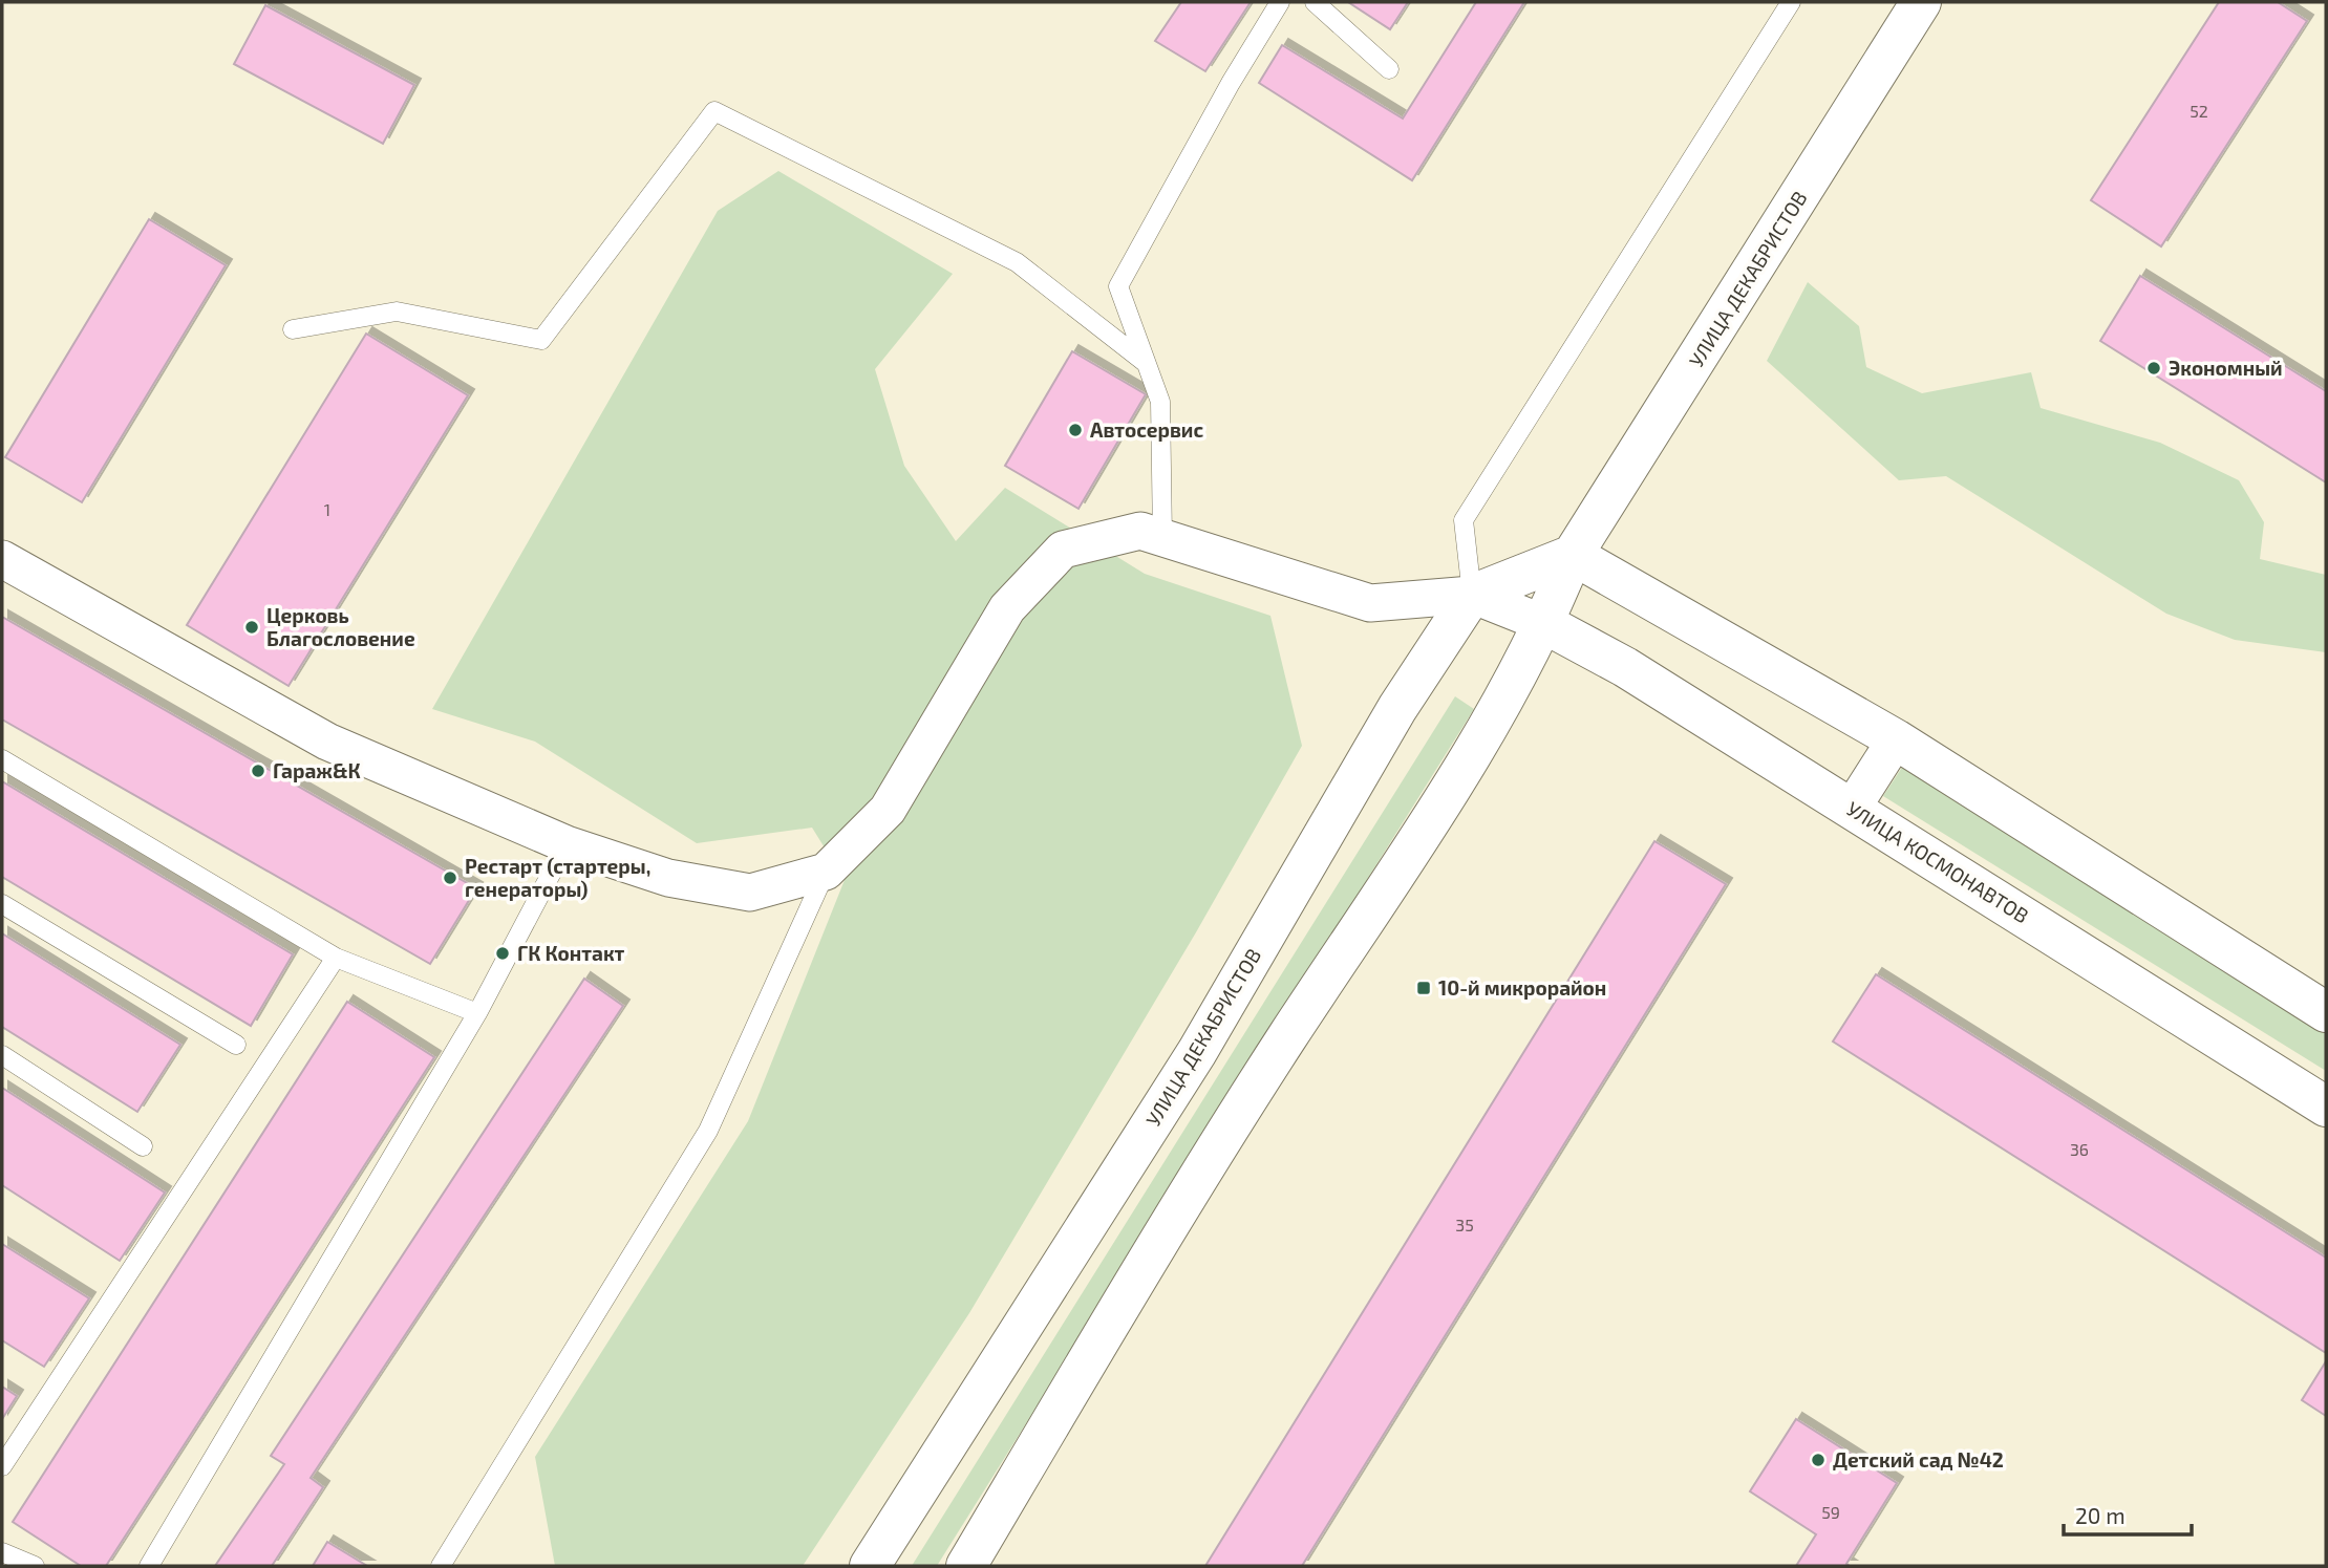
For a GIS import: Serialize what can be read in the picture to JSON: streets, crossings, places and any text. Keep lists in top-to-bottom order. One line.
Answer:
{"streets":{"street":["УЛИЦА ДЕКАБРИСТОВ","УЛИЦА КОСМОНАВТОВ"]},"crossings":[["УЛИЦА ДЕКАБРИСТОВ","УЛИЦА КОСМОНАВТОВ"]],"places":{"other":["Экономный","Автосервис","Церковь Благословение","Гараж&К","Рестарт (стартеры, генераторы)","ГК Контакт","Детский сад №42"],"transit":["10-й микрорайон"]},"house_numbers":["52","1","36","35","59"],"scale_bar":"20 m"}
